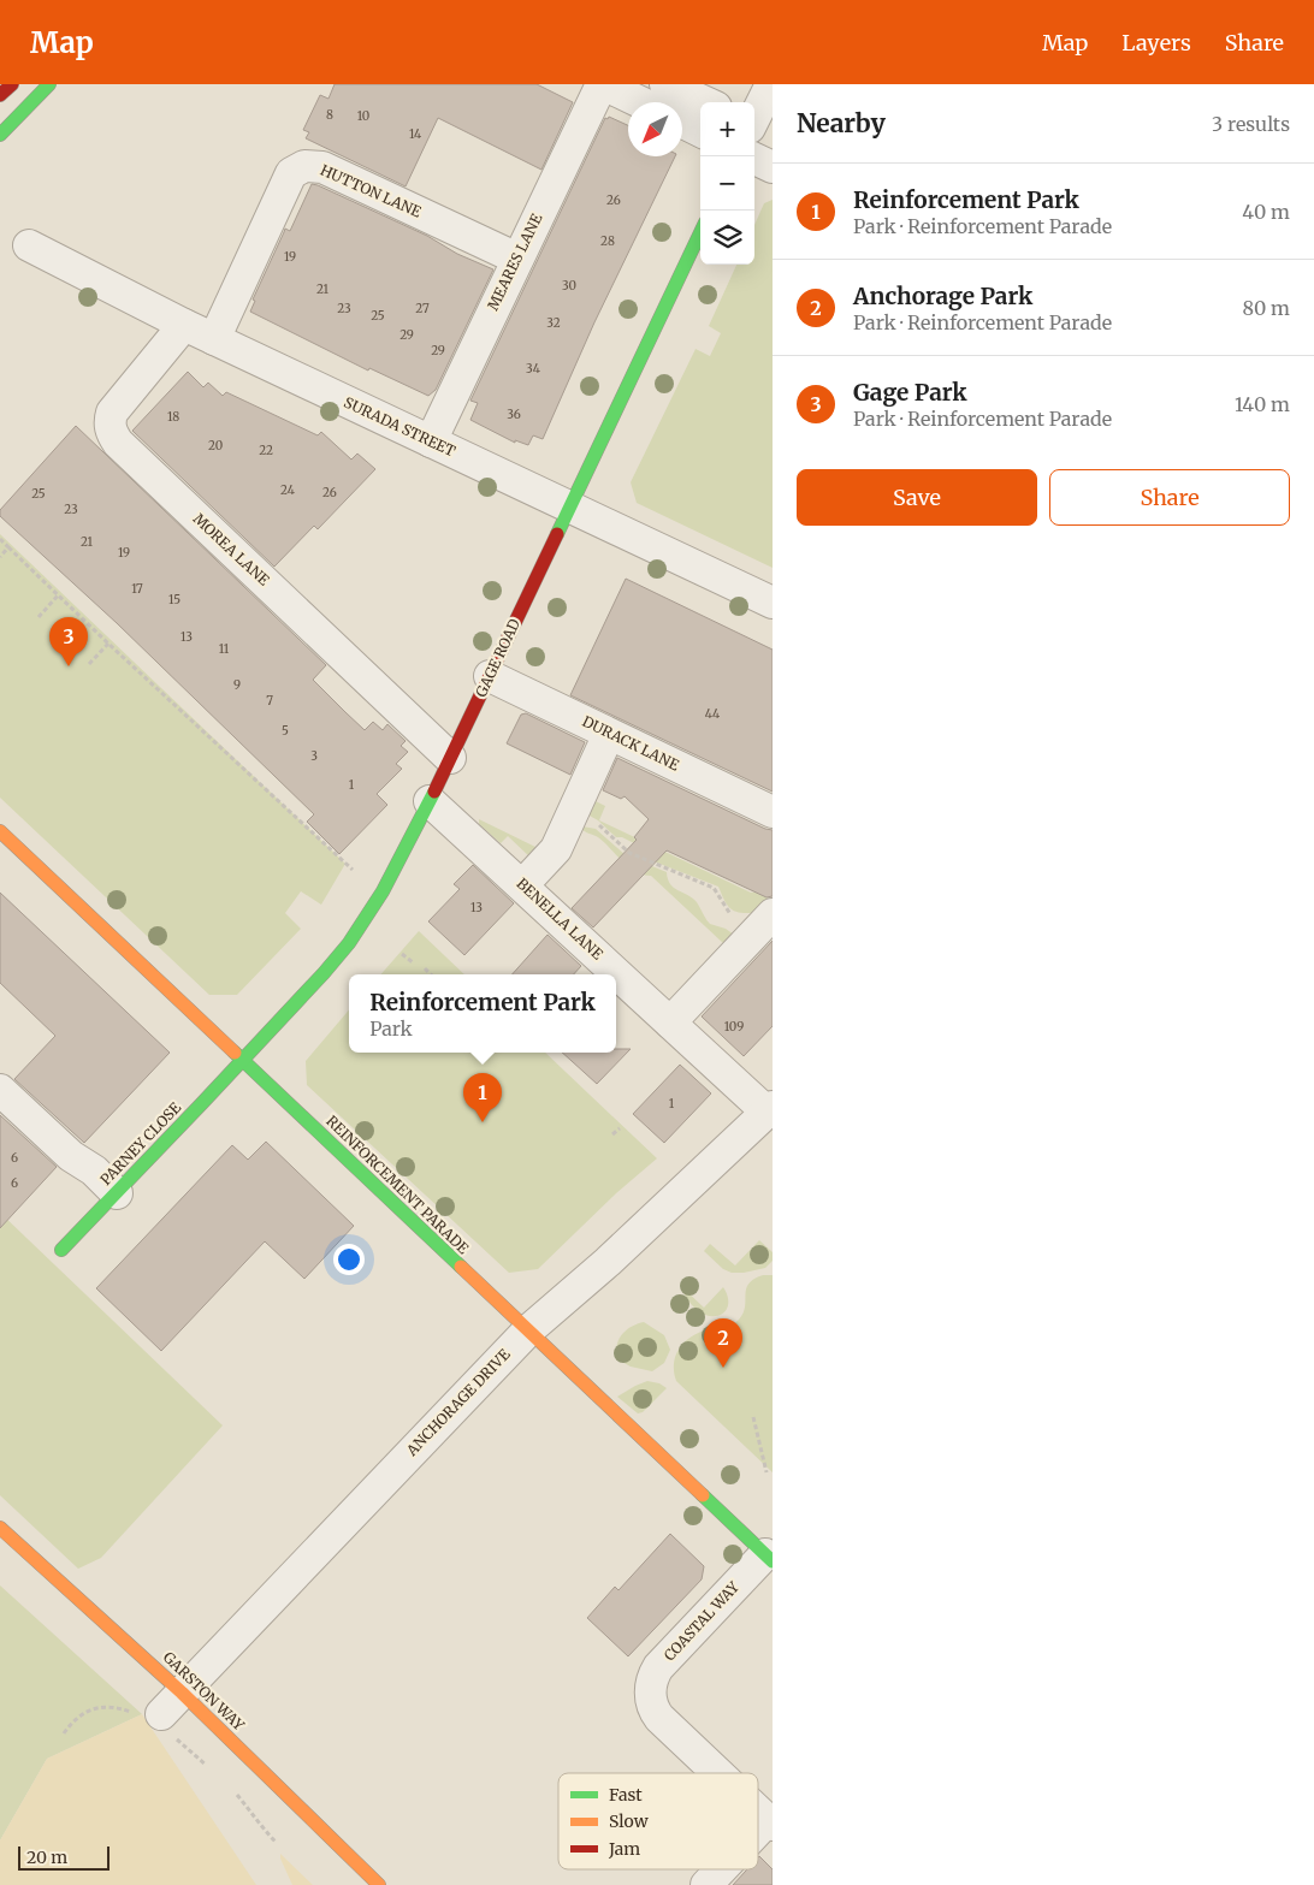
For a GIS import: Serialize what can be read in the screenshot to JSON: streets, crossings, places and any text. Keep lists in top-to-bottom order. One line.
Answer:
{"streets":{"street":["HUTTON LANE","MEARES LANE","SURADA STREET","MOREA LANE","GAGE ROAD","DURACK LANE","BENELLA LANE","PARNEY CLOSE","REINFORCEMENT PARADE","ANCHORAGE DRIVE","COASTAL WAY","GARSTON WAY"]},"crossings":[["HUTTON LANE","MEARES LANE"],["HUTTON LANE","SURADA STREET"],["MEARES LANE","SURADA STREET"],["SURADA STREET","MOREA LANE"],["SURADA STREET","GAGE ROAD"],["MOREA LANE","GAGE ROAD"],["GAGE ROAD","DURACK LANE"],["GAGE ROAD","BENELLA LANE"],["GAGE ROAD","PARNEY CLOSE"],["GAGE ROAD","REINFORCEMENT PARADE"],["BENELLA LANE","ANCHORAGE DRIVE"],["PARNEY CLOSE","REINFORCEMENT PARADE"],["REINFORCEMENT PARADE","ANCHORAGE DRIVE"],["REINFORCEMENT PARADE","COASTAL WAY"],["ANCHORAGE DRIVE","GARSTON WAY"]],"house_numbers":["8","10","14","26","28","19","30","21","23","27","25","32","29","29","34","36","18","20","22","24","26","25","23","21","19","17","15","13","11","9","7","44","5","3","1","13","109","1","6","6"],"legend":["Fast","Slow","Jam"],"scale_bar":"20 m","north":"bottom left","page":{"header":"Map","nav":["Map","Layers","Share"],"heading":["Nearby","3 results"],"map_buttons":["+","−"],"list":[{"mark":"1","name":"Reinforcement Park","note":"Park · Reinforcement Parade","value":"40 m"},{"mark":"2","name":"Anchorage Park","note":"Park · Reinforcement Parade","value":"80 m"},{"mark":"3","name":"Gage Park","note":"Park · Reinforcement Parade","value":"140 m"}],"buttons":["Save","Share"],"pins":["3","1","2"],"popup":["Reinforcement Park","Park"],"scale":"20 m"}}
